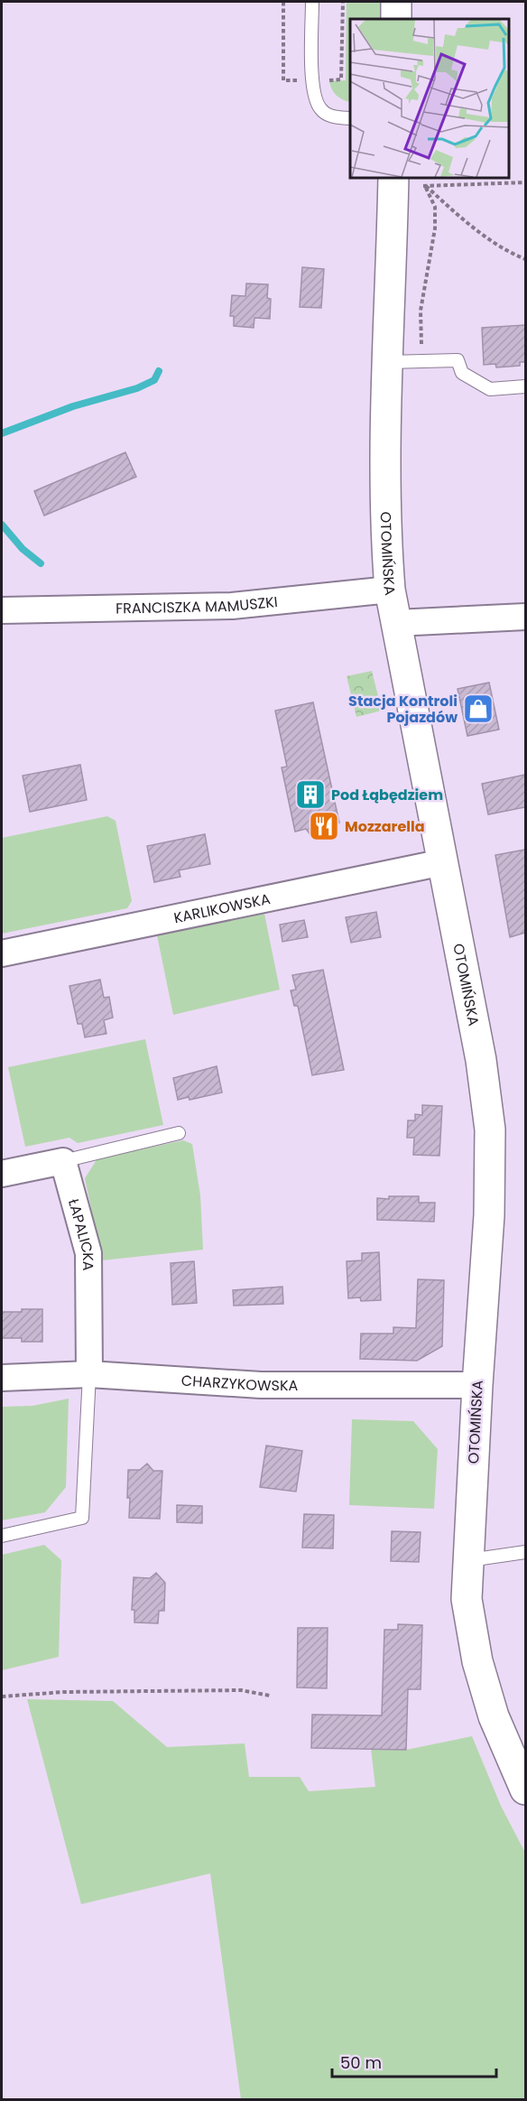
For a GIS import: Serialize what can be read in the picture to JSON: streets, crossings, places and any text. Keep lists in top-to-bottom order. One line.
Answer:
{"streets":{"street":["OTOMIŃSKA","FRANCISZKA MAMUSZKI","KARLIKOWSKA","ŁAPALICKA","CHARZYKOWSKA"]},"crossings":[["OTOMIŃSKA","FRANCISZKA MAMUSZKI"],["OTOMIŃSKA","KARLIKOWSKA"],["OTOMIŃSKA","CHARZYKOWSKA"],["ŁAPALICKA","CHARZYKOWSKA"]],"places":{"shop":["Stacja Kontroli Pojazdów"],"building":["Pod Łąbędziem"],"restaurant":["Mozzarella"]},"scale_bar":"50 m"}
